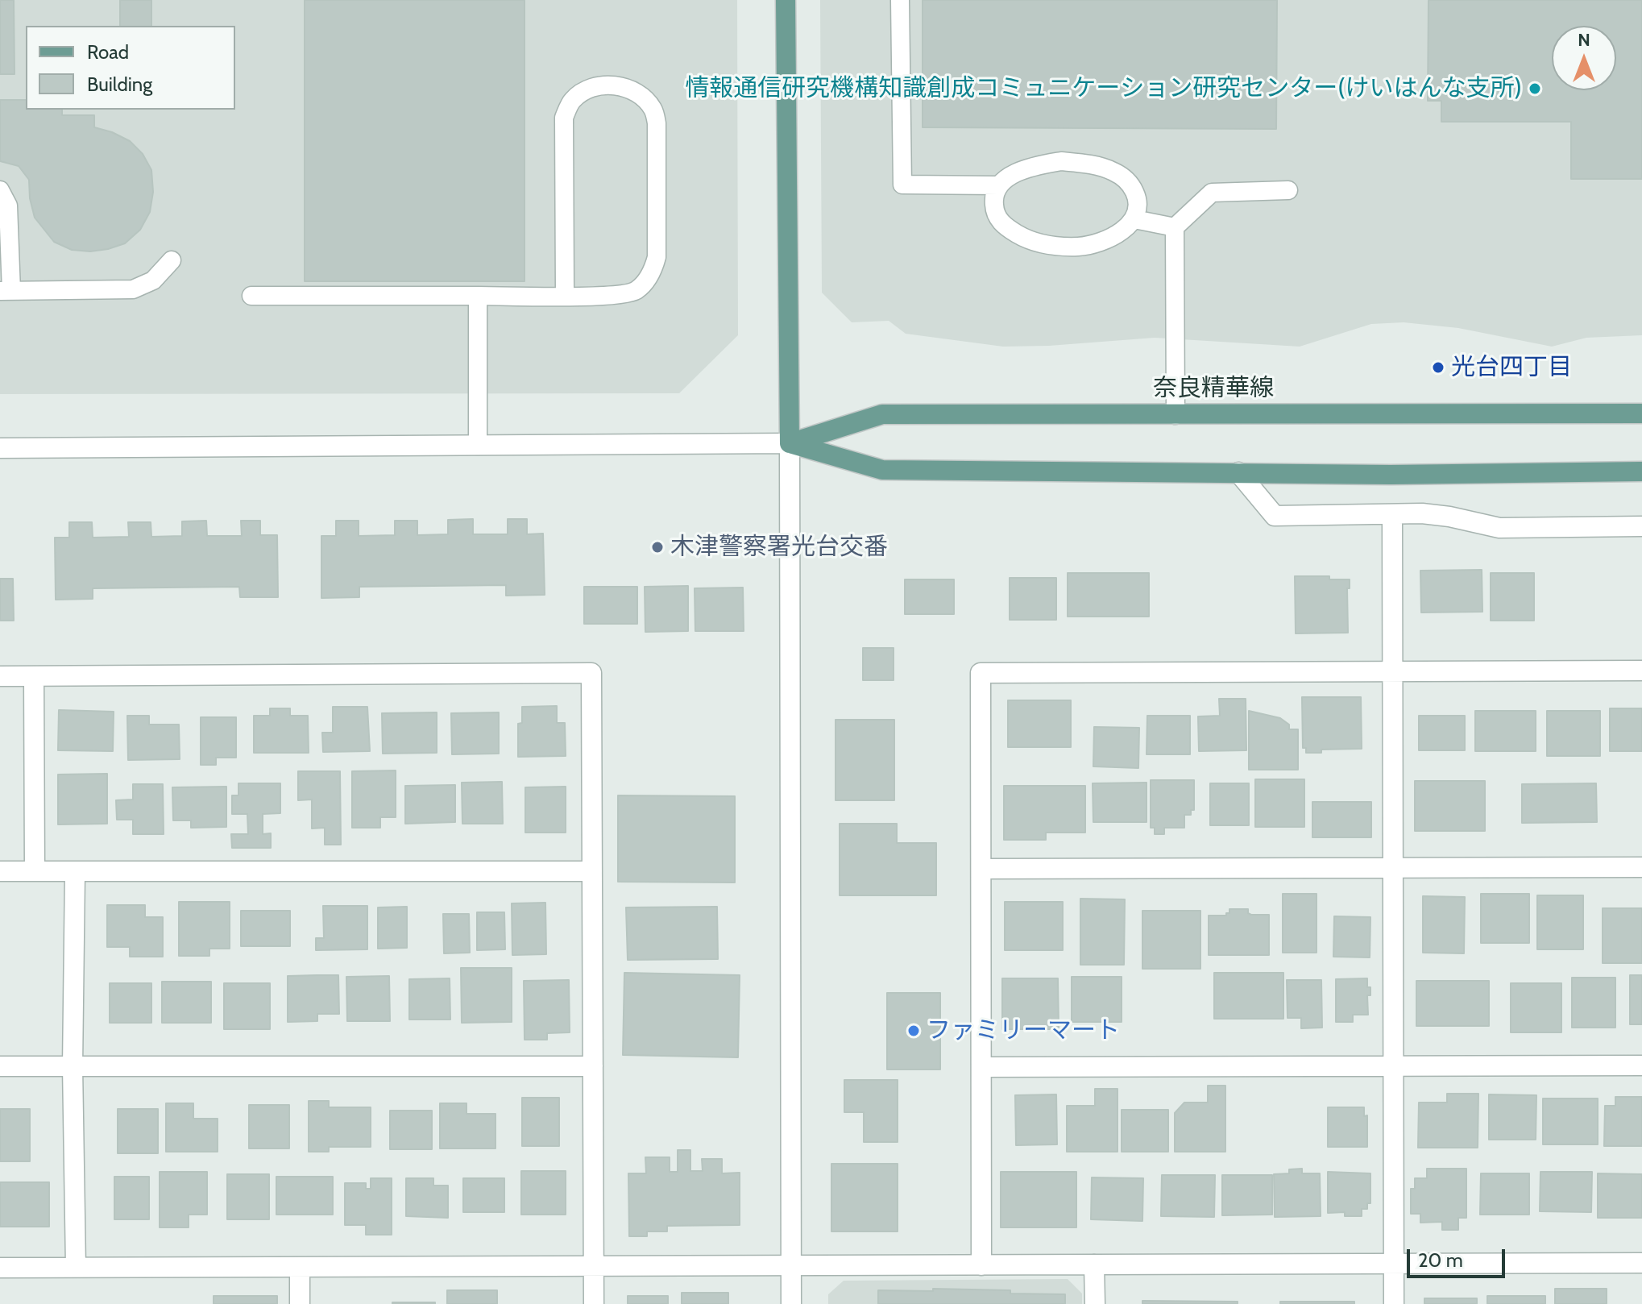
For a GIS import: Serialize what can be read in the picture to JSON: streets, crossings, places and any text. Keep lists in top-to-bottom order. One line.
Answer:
{"streets":{"main road":["奈良精華線"]},"places":["情報通信研究機構知識創成コミュニケーション研究センター(けいはんな支所)","光台四丁目","木津警察署光台交番","ファミリーマート"],"legend":["Road","Building"],"scale_bar":"20 m","north":"top"}
